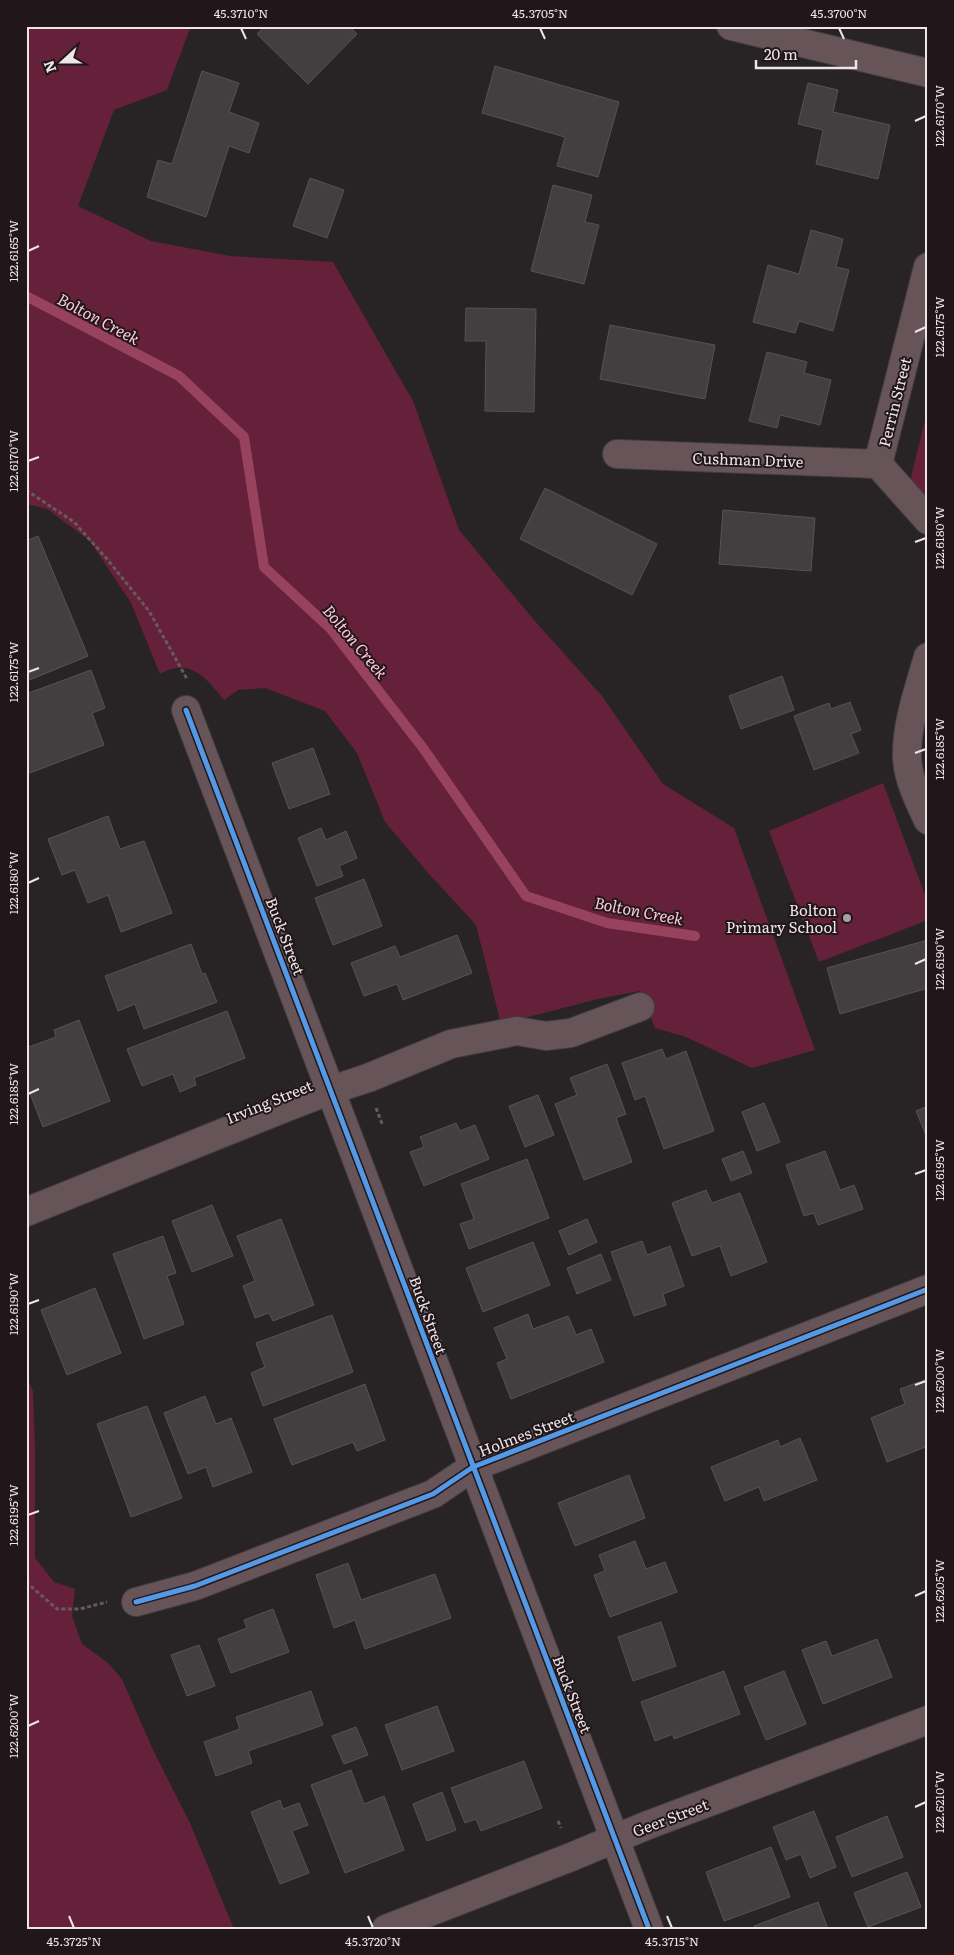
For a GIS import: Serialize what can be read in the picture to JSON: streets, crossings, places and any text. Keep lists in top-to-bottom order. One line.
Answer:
{"streets":{"street":["Perrin Street","Cushman Drive","Buck Street","Irving Street","Holmes Street","Geer Street"]},"crossings":[["Perrin Street","Cushman Drive"],["Buck Street","Irving Street"],["Buck Street","Holmes Street"],["Buck Street","Geer Street"]],"water":["Bolton Creek"],"places":["Bolton Primary School"],"scale_bar":"20 m","north":"left","coordinates":["45.3710°N","45.3705°N","45.3700°N","122.6170°W","122.6165°W","122.6175°W","122.6180°W","122.6185°W","122.6190°W","122.6195°W","122.6200°W","122.6205°W","122.6210°W","45.3725°N","45.3720°N","45.3715°N"]}
